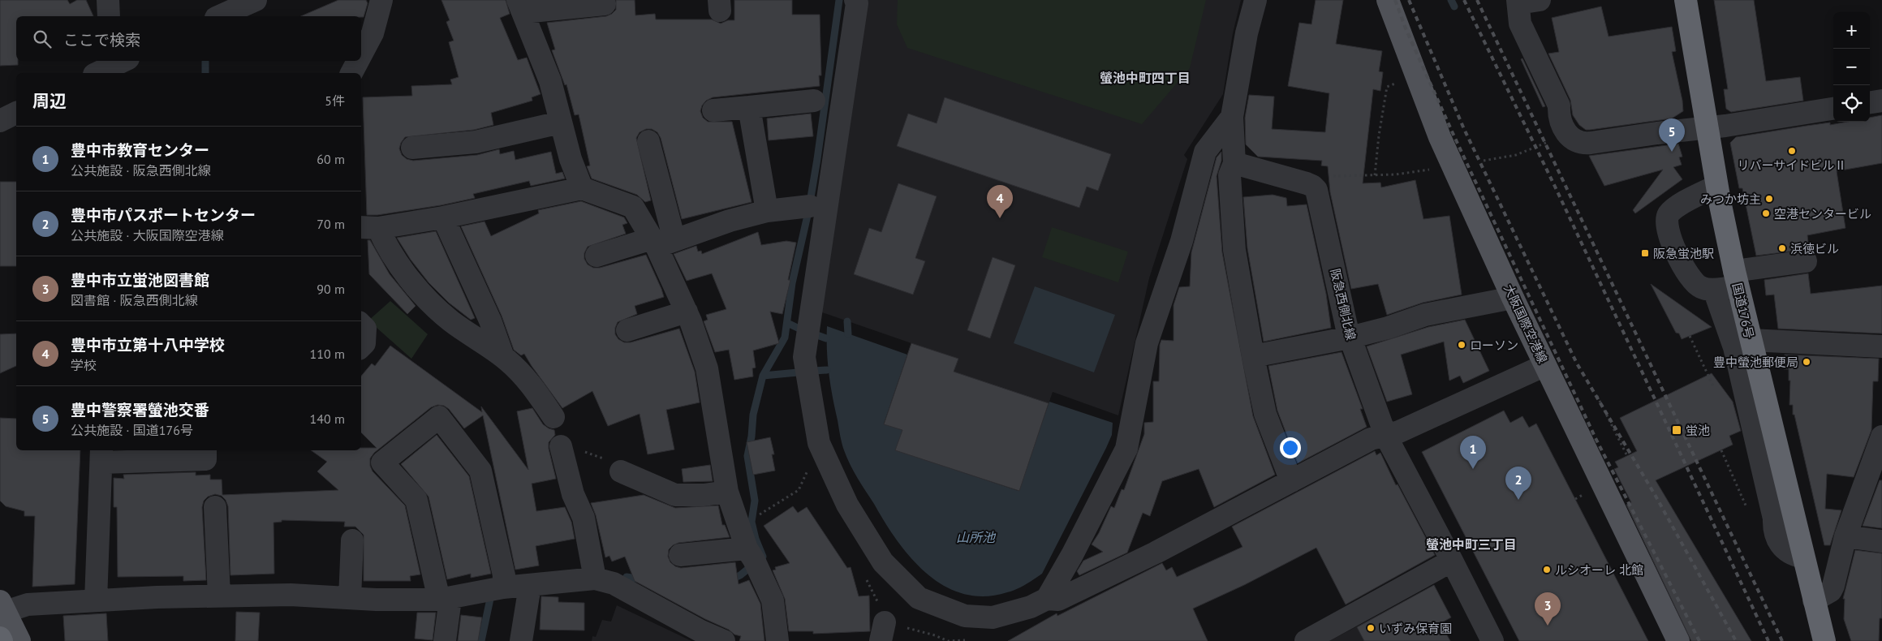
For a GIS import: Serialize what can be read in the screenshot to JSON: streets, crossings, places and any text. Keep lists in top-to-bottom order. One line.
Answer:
{"streets":{"highway":["国道176号"],"main road":["大阪国際空港線"],"street":["阪急西側北線"]},"districts":["螢池中町四丁目","螢池中町三丁目"],"water":["山所池"],"places":{"other":["リバーサイドビルⅡ","みつか坊主","空港センタービル","浜徳ビル","ローソン","豊中螢池郵便局","ルシオーレ 北館","いずみ保育園"],"transit":["阪急蛍池駅","蛍池"]},"page":{"map_buttons":["+","−"],"search":"ここで検索","heading":["周辺","5件"],"pins":["5","4","1","2","3"],"list":[{"mark":"1","name":"豊中市教育センター","note":"公共施設 · 阪急西側北線","value":"60 m"},{"mark":"2","name":"豊中市パスポートセンター","note":"公共施設 · 大阪国際空港線","value":"70 m"},{"mark":"3","name":"豊中市立蛍池図書館","note":"図書館 · 阪急西側北線","value":"90 m"},{"mark":"4","name":"豊中市立第十八中学校","note":"学校","value":"110 m"},{"mark":"5","name":"豊中警察署螢池交番","note":"公共施設 · 国道176号","value":"140 m"}]}}
